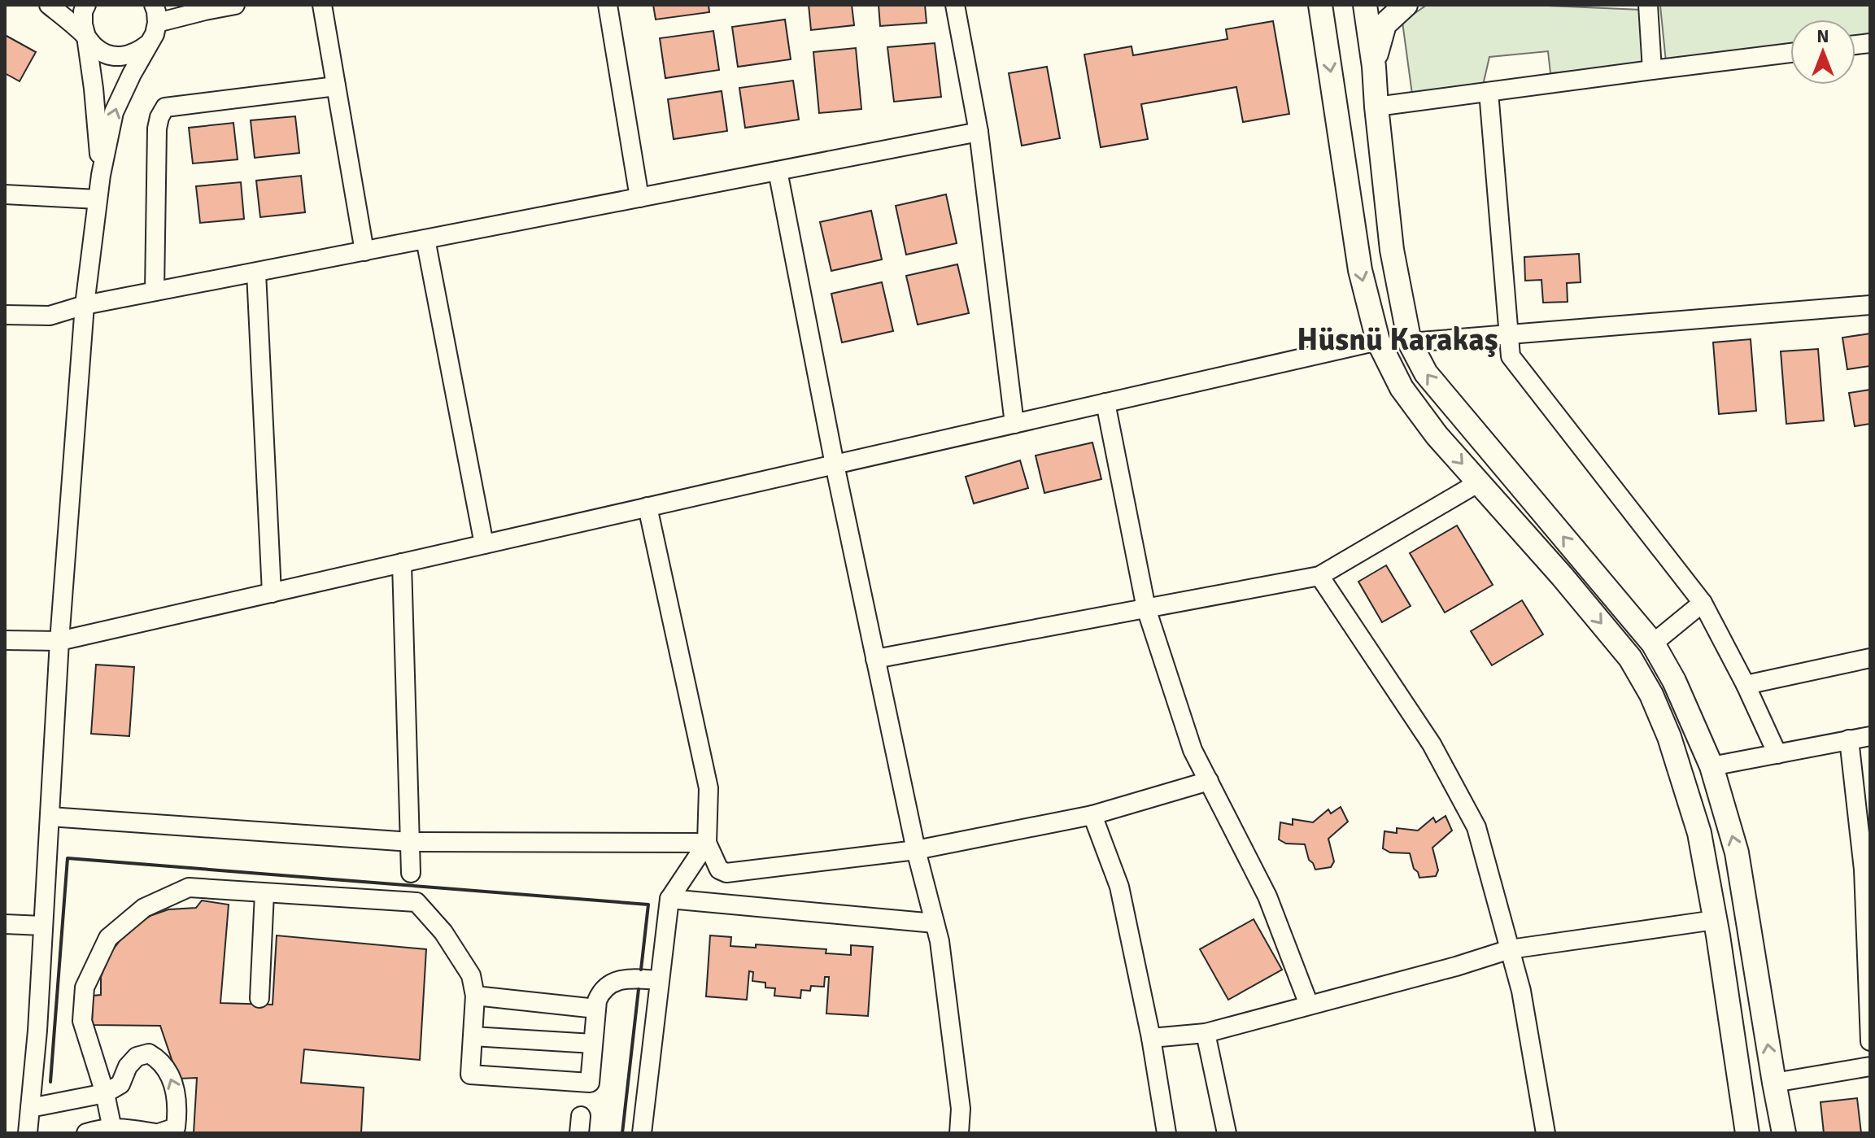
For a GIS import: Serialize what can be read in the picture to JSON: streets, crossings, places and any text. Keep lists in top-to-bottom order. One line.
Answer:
{"districts":["Hüsnü Karakaş"],"north":"top"}
